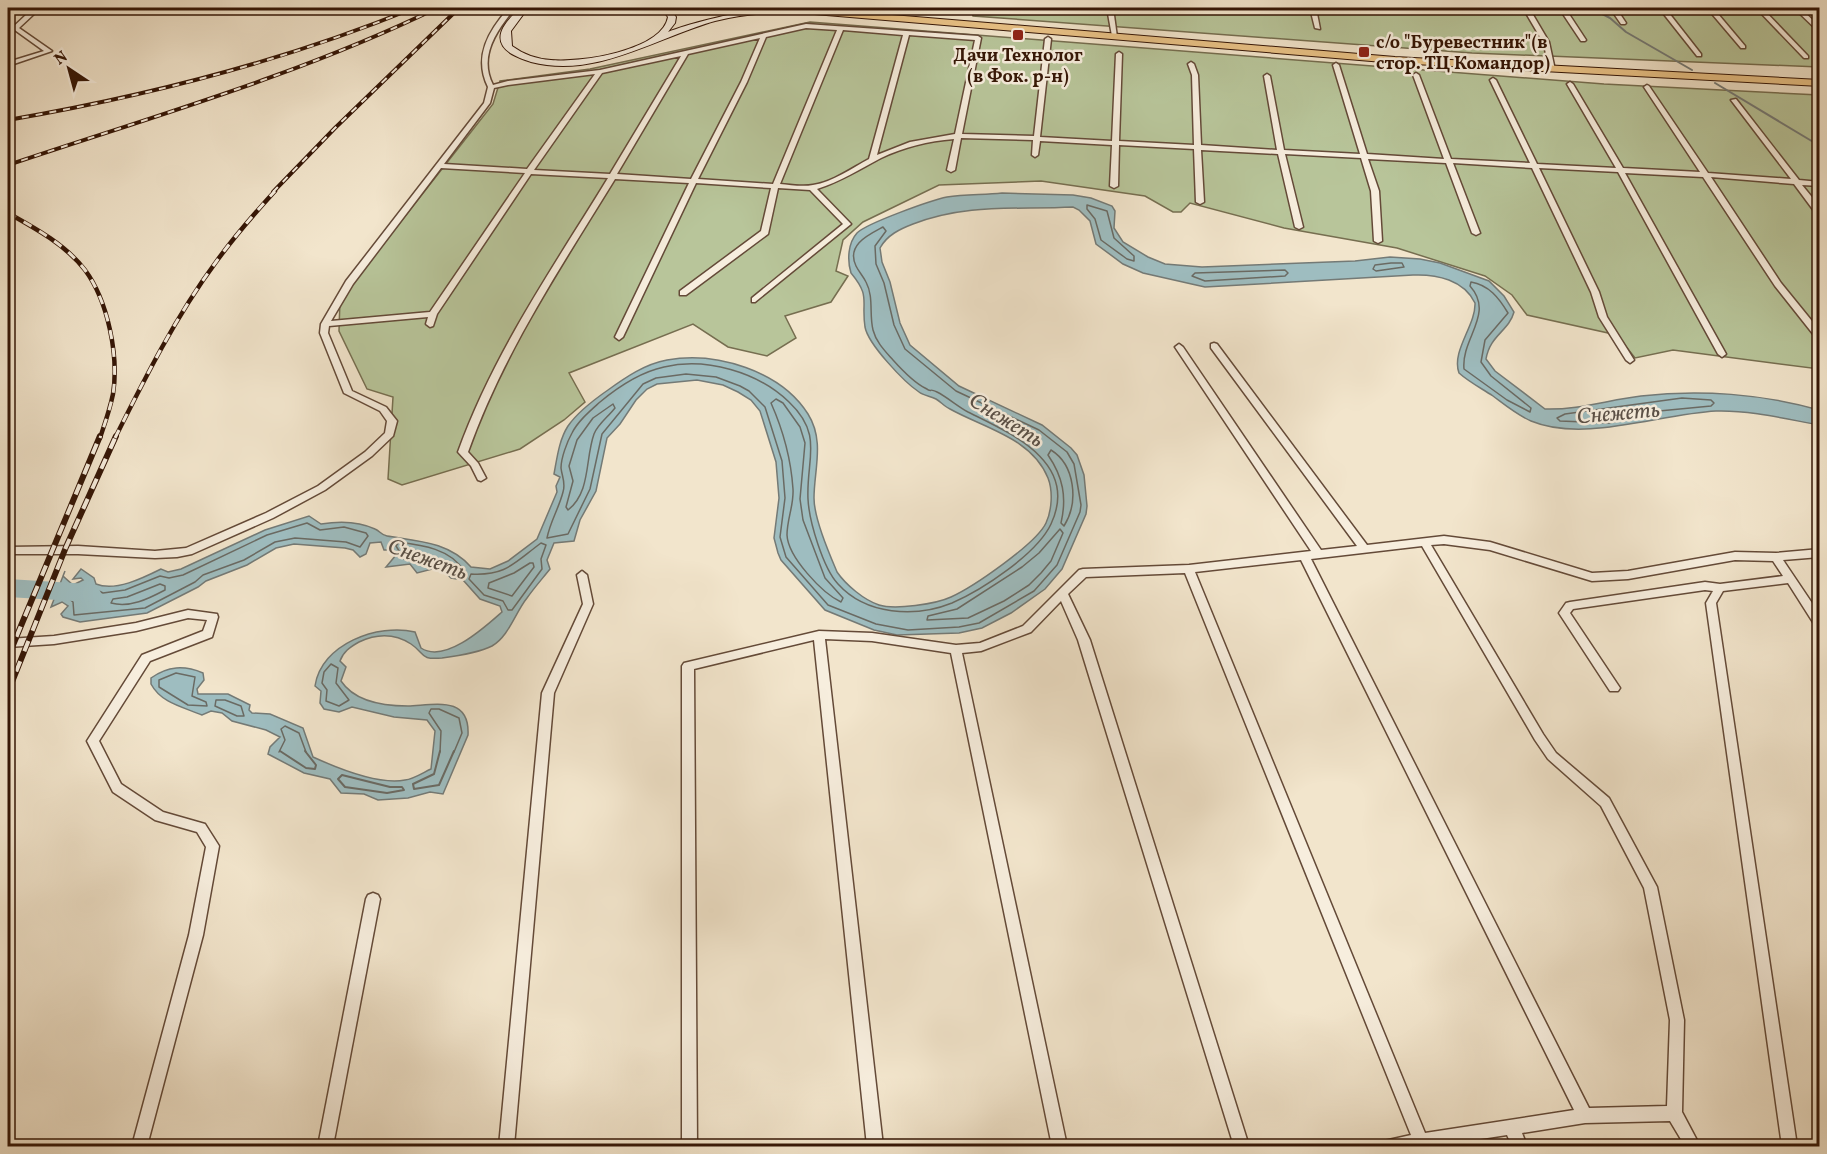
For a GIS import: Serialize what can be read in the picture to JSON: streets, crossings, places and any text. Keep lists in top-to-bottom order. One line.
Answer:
{"water":["Снежеть"],"places":{"transit":["Дачи Технолог (в Фок. р-н)","с/о \"Буревестник\"(в стор. ТЦ Командор)"]},"north":"top left"}
